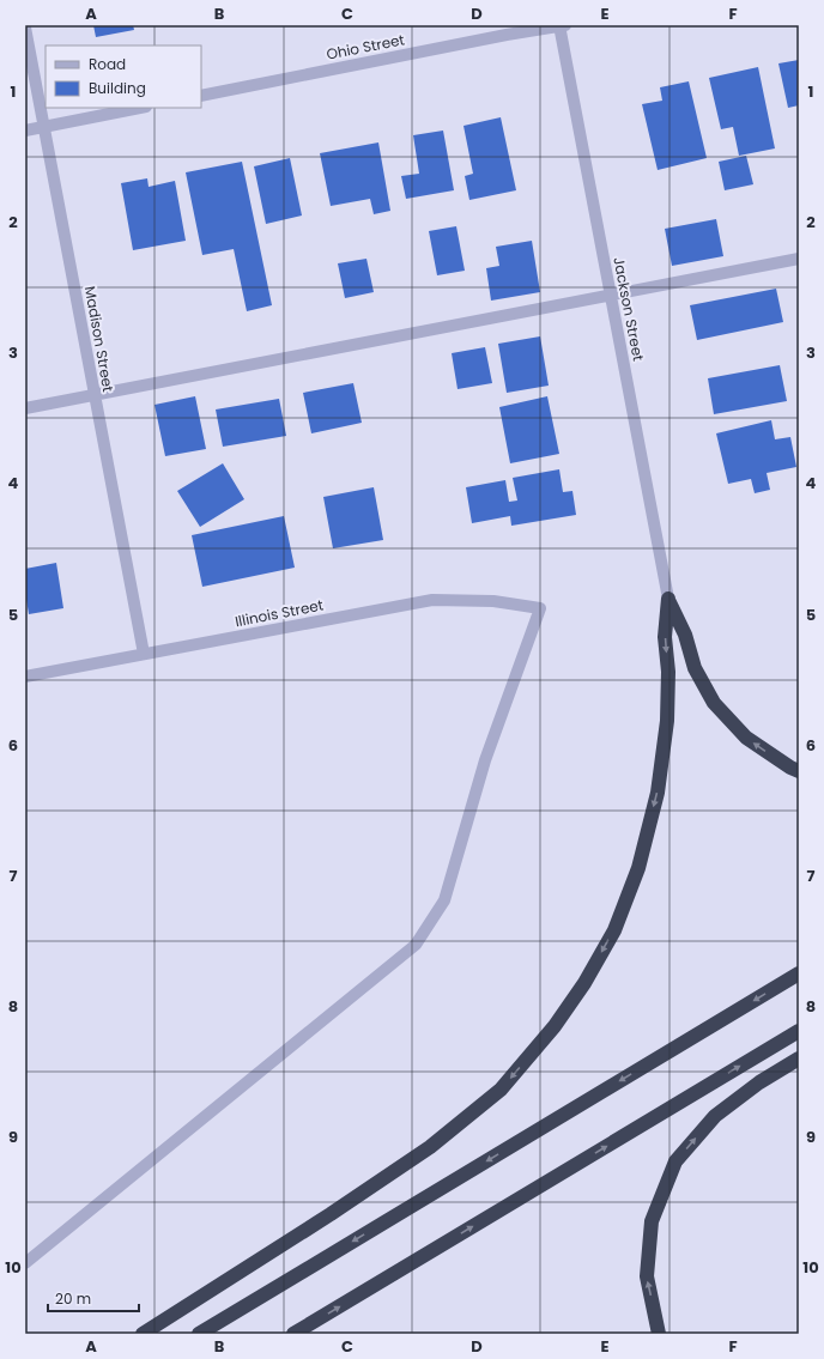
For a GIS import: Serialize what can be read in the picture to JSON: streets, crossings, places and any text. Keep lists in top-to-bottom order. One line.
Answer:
{"streets":{"street":["Ohio Street","Jackson Street","Madison Street","Illinois Street"]},"crossings":[["Ohio Street","Jackson Street"],["Madison Street","Illinois Street"]],"legend":["Road","Building"],"scale_bar":"20 m","grid":{"columns":["A","B","C","D","E","F"],"rows":["1","2","3","4","5","6","7","8","9","10"]}}
